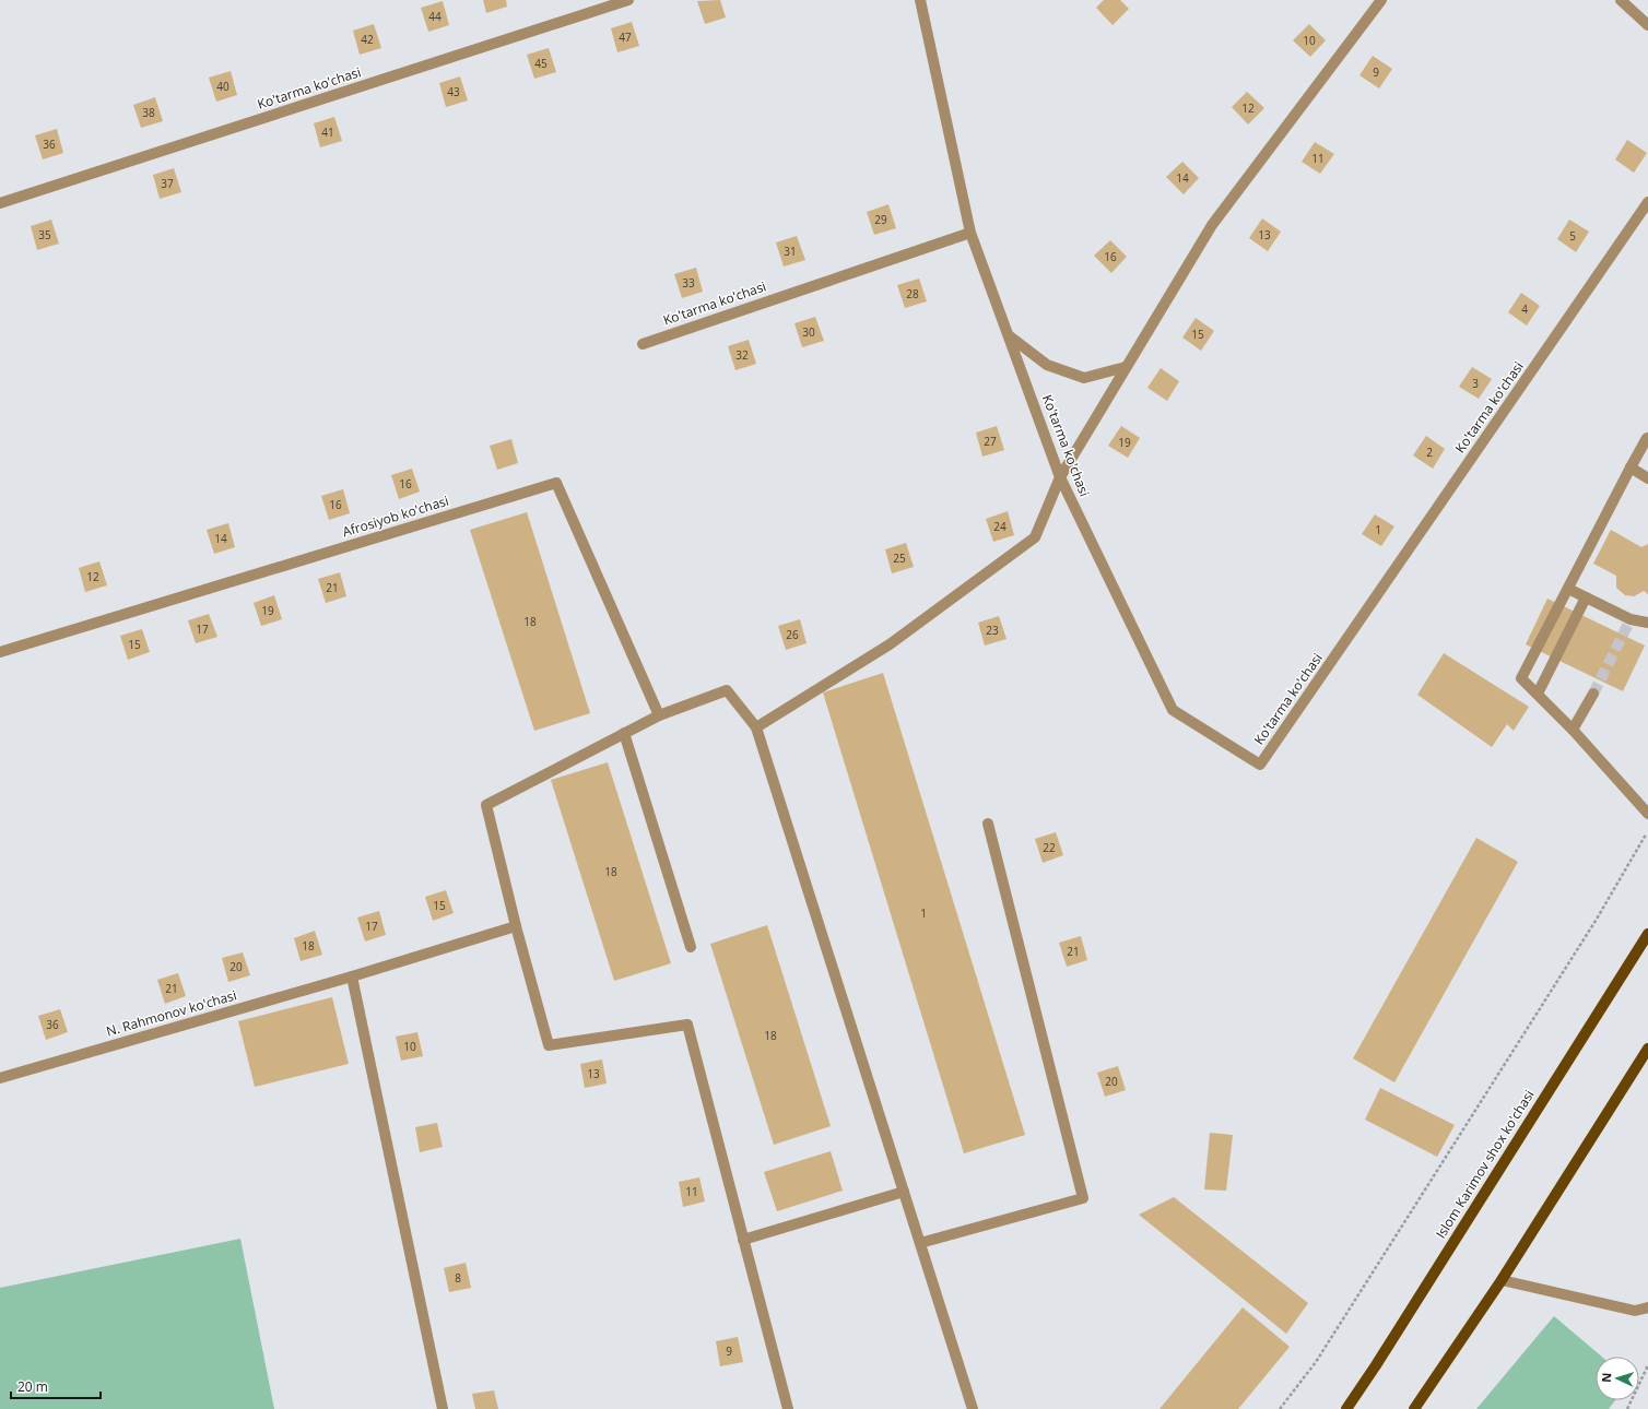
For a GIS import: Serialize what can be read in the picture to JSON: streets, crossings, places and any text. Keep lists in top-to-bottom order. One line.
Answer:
{"streets":{"main road":["Islom Karimov shox ko'chasi"],"street":["Ko'tarma ko'chasi","Afrosiyob ko'chasi","N. Rahmonov ko'chasi"]},"house_numbers":["44","47","42","10","45","9","40","43","12","38","41","36","11","14","37","29","35","13","5","31","16","33","28","4","30","15","32","3","27","19","2","16","16","24","1","14","25","12","21","19","18","17","23","26","15","22","18","15","1","17","18","21","20","21","36","18","10","13","20","11","8","9"],"scale_bar":"20 m","north":"left"}
